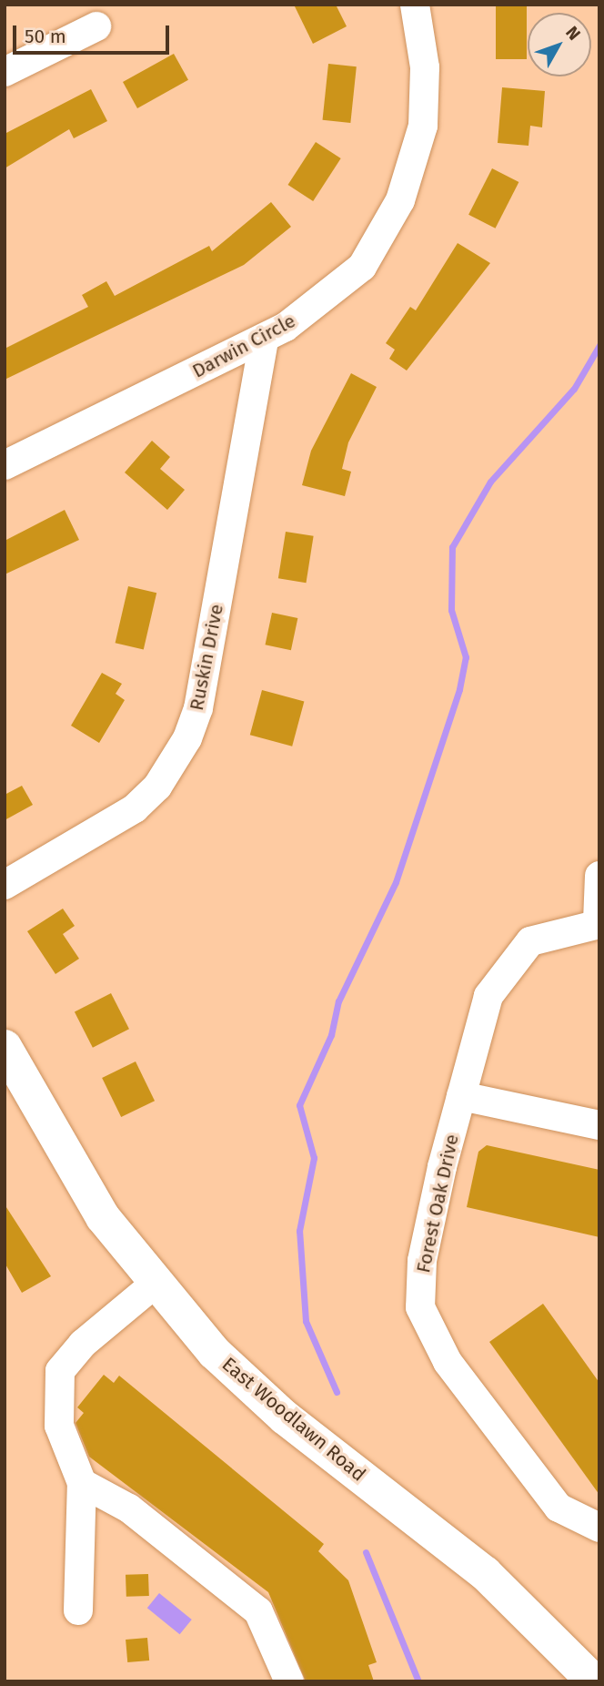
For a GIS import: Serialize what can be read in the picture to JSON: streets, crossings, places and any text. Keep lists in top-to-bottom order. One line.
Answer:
{"streets":{"main road":["East Woodlawn Road"],"street":["Darwin Circle","Ruskin Drive","Forest Oak Drive"]},"crossings":[["Darwin Circle","Ruskin Drive"]],"scale_bar":"50 m","north":"top right"}
